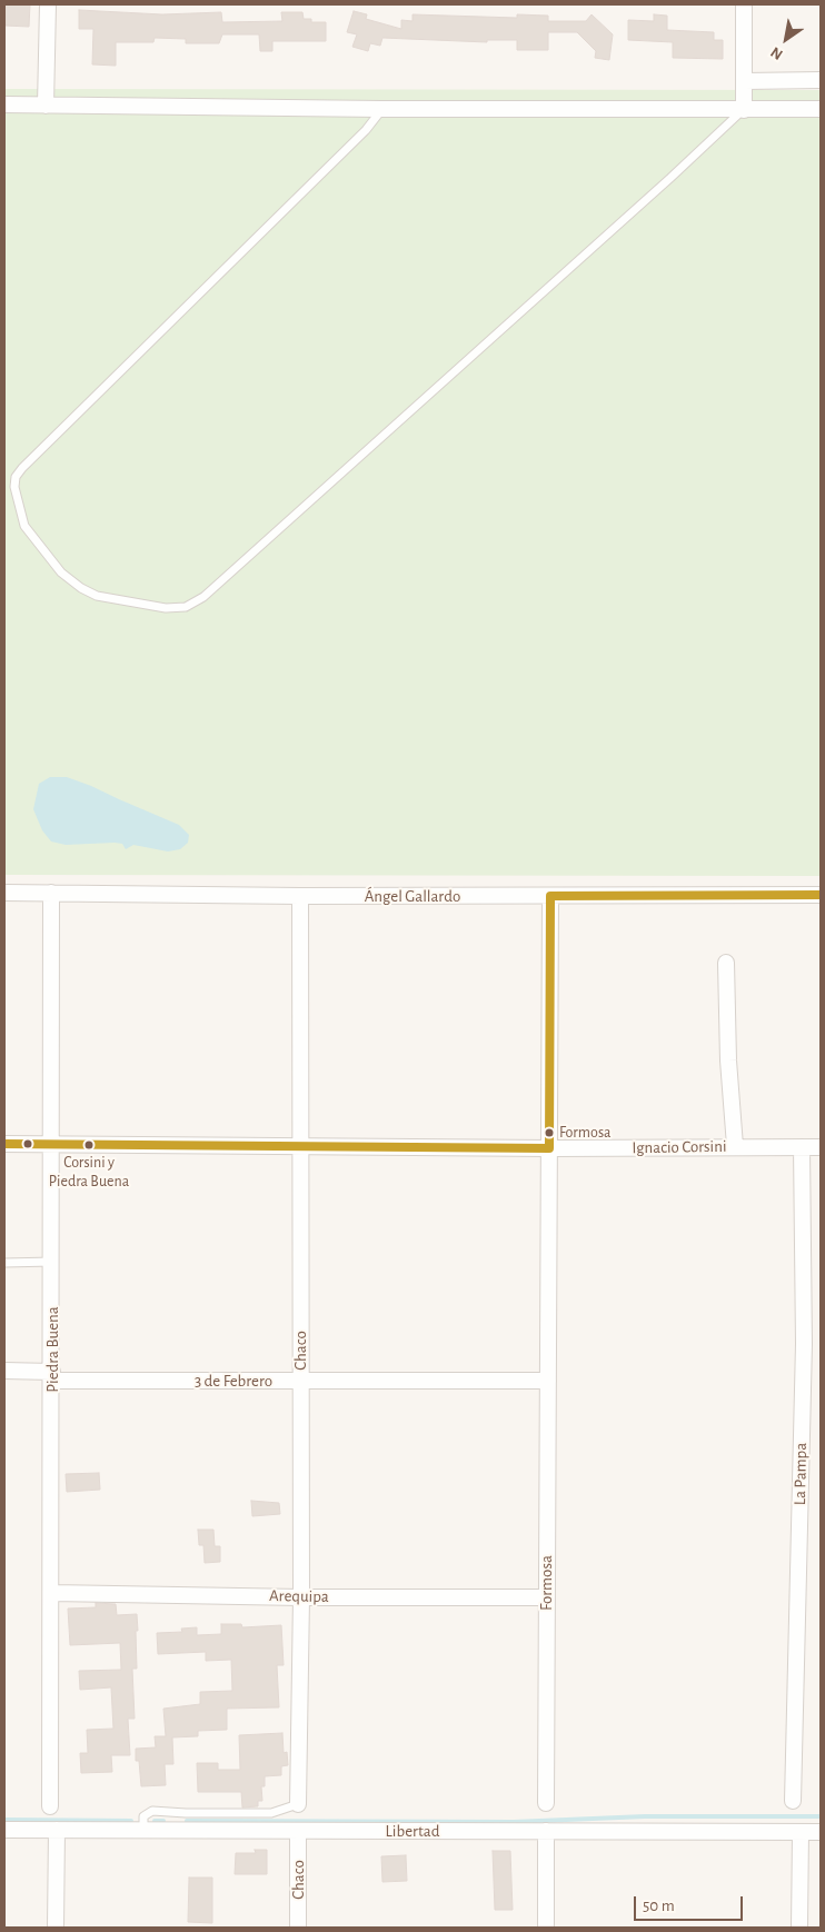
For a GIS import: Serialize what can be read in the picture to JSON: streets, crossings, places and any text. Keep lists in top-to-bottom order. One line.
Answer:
{"streets":{"street":["Ángel Gallardo","Ignacio Corsini","Piedra Buena","Chaco","3 de Febrero","La Pampa","Formosa","Arequipa","Libertad"]},"crossings":[["Ángel Gallardo","Piedra Buena"],["Ángel Gallardo","Chaco"],["Ángel Gallardo","Formosa"],["Ignacio Corsini","Piedra Buena"],["Ignacio Corsini","Chaco"],["Ignacio Corsini","La Pampa"],["Ignacio Corsini","Formosa"],["Piedra Buena","3 de Febrero"],["Piedra Buena","Arequipa"],["Chaco","3 de Febrero"],["Chaco","Arequipa"],["Chaco","Libertad"],["3 de Febrero","Formosa"],["Formosa","Arequipa"]],"places":["Formosa","Corsini y Piedra Buena"],"scale_bar":"50 m","north":"bottom left"}
